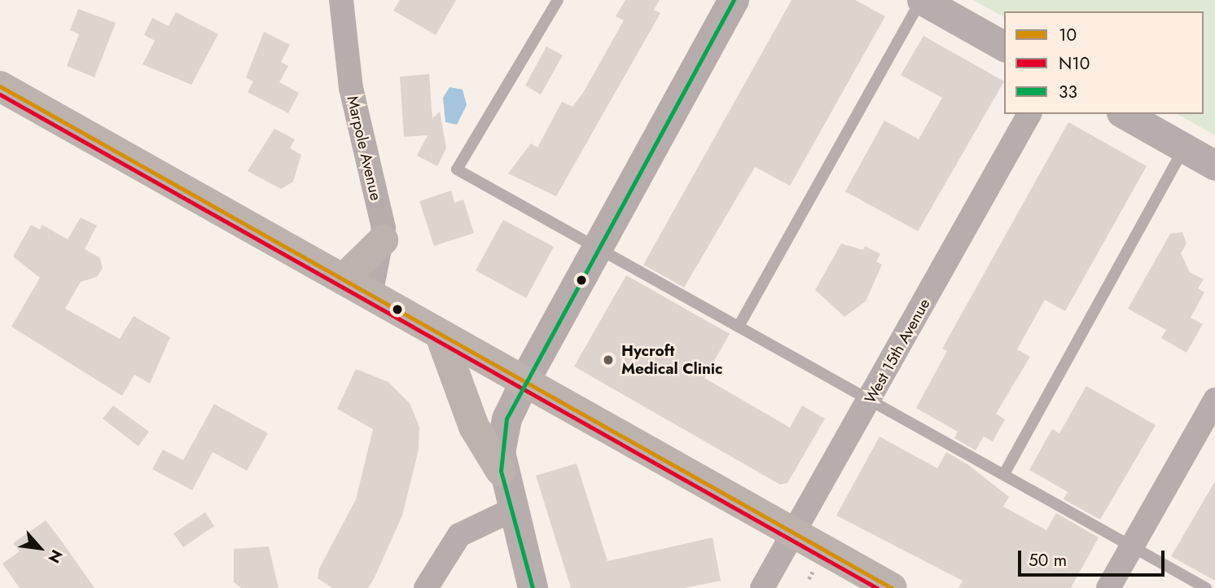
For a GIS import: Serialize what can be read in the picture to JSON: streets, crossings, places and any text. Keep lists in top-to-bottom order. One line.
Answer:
{"streets":{"street":["Marpole Avenue","West 15th Avenue"]},"places":["Hycroft Medical Clinic"],"lines":["transit line 33","transit line 10","transit line N10"],"legend":["10","N10","33"],"scale_bar":"50 m","north":"bottom right"}
